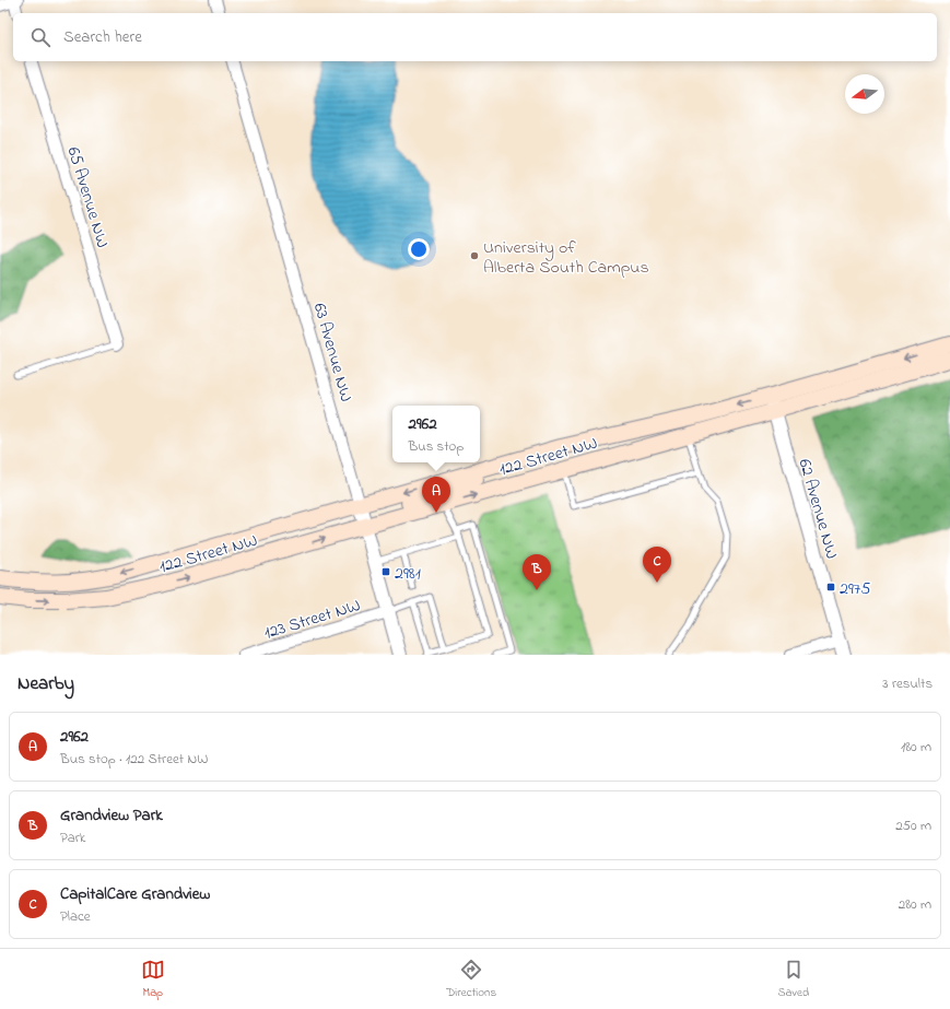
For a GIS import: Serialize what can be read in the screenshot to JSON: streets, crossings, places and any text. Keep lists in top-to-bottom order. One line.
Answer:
{"streets":{"main road":["122 Street NW"],"street":["65 Avenue NW","63 Avenue NW","62 Avenue NW","123 Street NW"]},"crossings":[["63 Avenue NW","122 Street NW"],["63 Avenue NW","123 Street NW"],["122 Street NW","62 Avenue NW"]],"places":{"other":["University of Alberta South Campus"],"transit":["2981","2975"]},"north":"left","page":{"search":"Search here","popup":["2962","Bus stop"],"pins":["A","C","B"],"heading":["Nearby","3 results"],"list":[{"mark":"A","name":"2962","note":"Bus stop · 122 Street NW","value":"180 m"},{"mark":"B","name":"Grandview Park","note":"Park","value":"250 m"},{"mark":"C","name":"CapitalCare Grandview","note":"Place","value":"280 m"}],"nav":["Map","Directions","Saved"]}}
